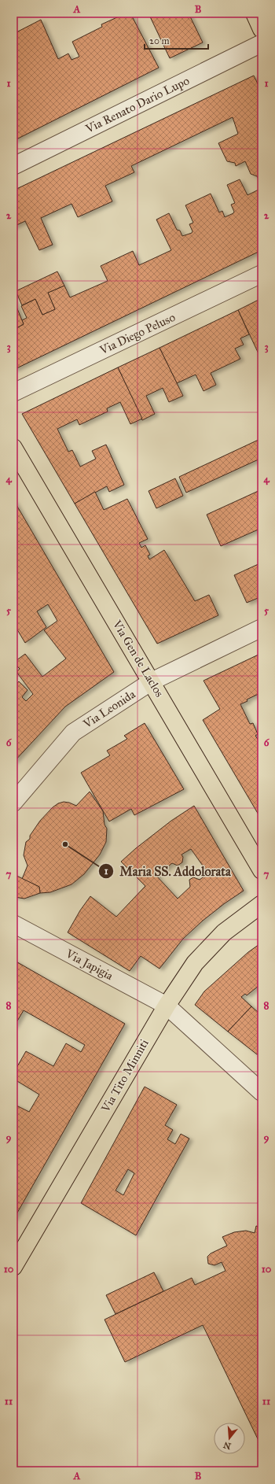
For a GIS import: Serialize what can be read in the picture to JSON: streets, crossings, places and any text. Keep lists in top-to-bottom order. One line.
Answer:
{"streets":{"main road":["Via Gen de Laclos","Via Tito Minniti"],"street":["Via Renato Dario Lupo","Via Diego Peluso","Via Leonida","Via Japigia"]},"crossings":[["Via Gen de Laclos","Via Leonida"],["Via Japigia","Via Tito Minniti"]],"places":["Maria SS. Addolorata"],"scale_bar":"20 m","north":"bottom","grid":{"columns":["A","B"],"rows":["1","2","3","4","5","6","7","8","9","10","11"]}}
